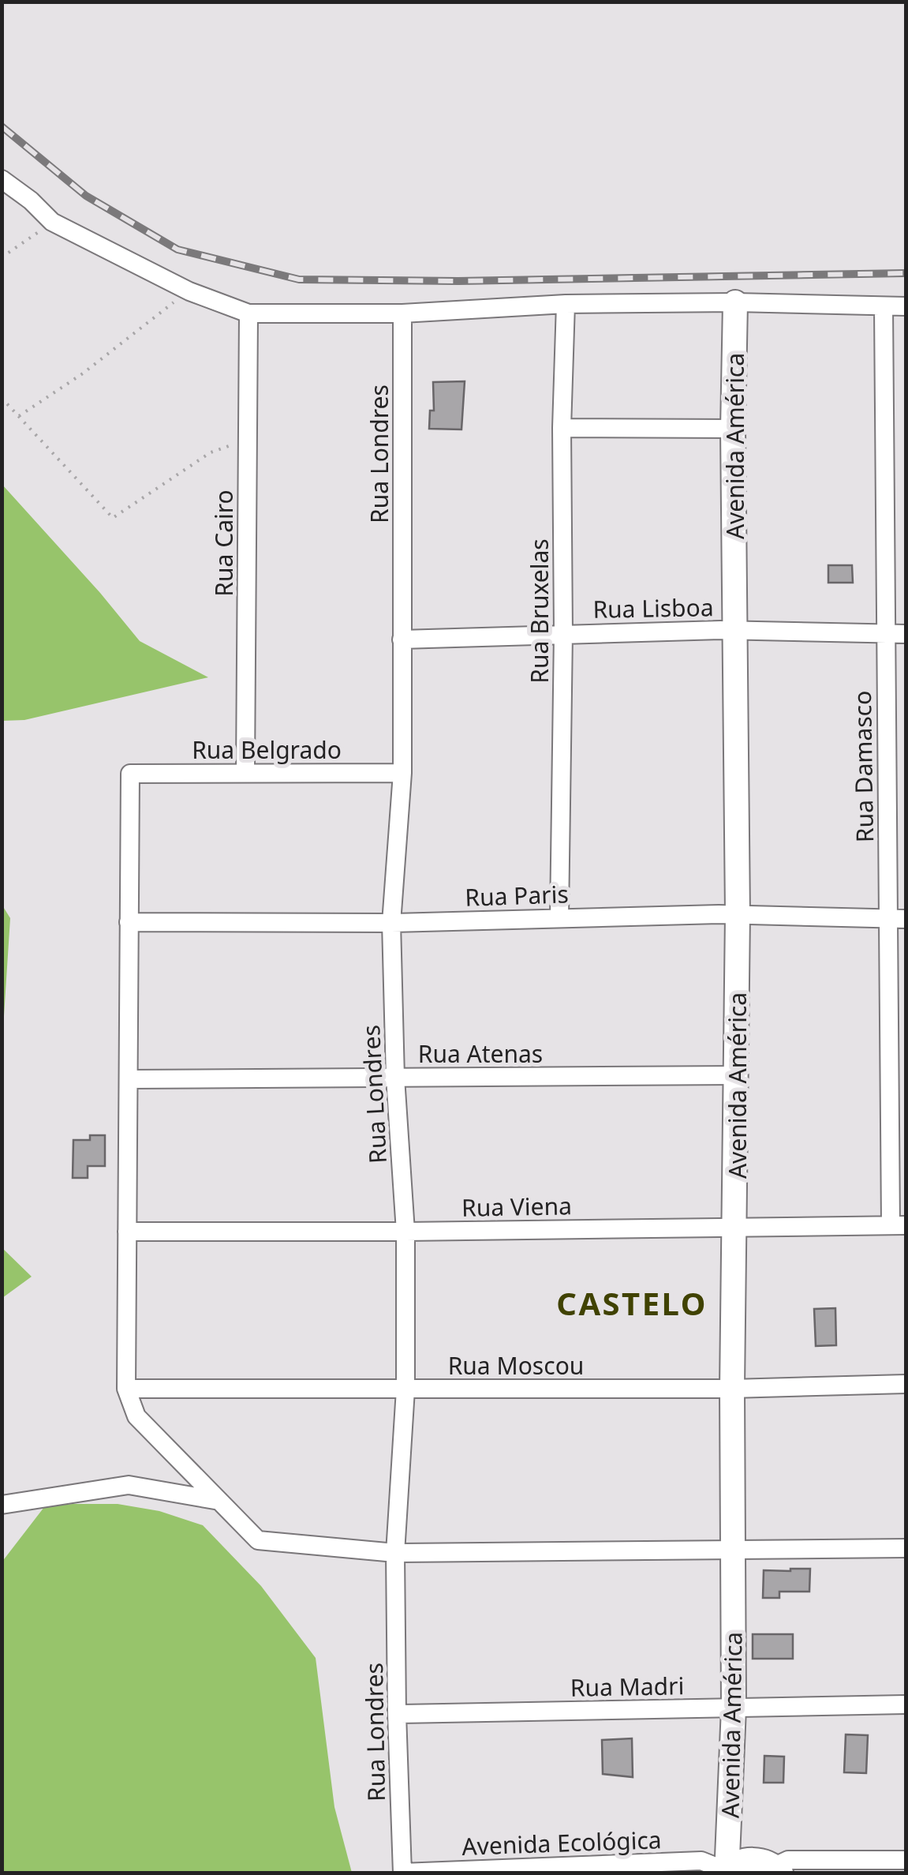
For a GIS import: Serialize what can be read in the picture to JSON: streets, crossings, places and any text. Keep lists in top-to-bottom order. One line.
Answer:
{"streets":{"street":["Avenida América","Rua Londres","Rua Cairo","Rua Lisboa","Rua Bruxelas","Rua Belgrado","Rua Damasco","Rua Paris","Rua Atenas","Rua Viena","Rua Moscou","Rua Madri","Avenida Ecológica"]},"crossings":[["Avenida América","Rua Lisboa"],["Avenida América","Rua Paris"],["Avenida América","Rua Atenas"],["Avenida América","Rua Viena"],["Avenida América","Rua Moscou"],["Avenida América","Rua Madri"],["Avenida América","Avenida Ecológica"],["Rua Londres","Rua Lisboa"],["Rua Londres","Rua Belgrado"],["Rua Londres","Rua Paris"],["Rua Londres","Rua Atenas"],["Rua Londres","Rua Viena"],["Rua Londres","Rua Moscou"],["Rua Londres","Rua Madri"],["Rua Londres","Avenida Ecológica"],["Rua Cairo","Rua Belgrado"],["Rua Lisboa","Rua Bruxelas"],["Rua Lisboa","Rua Damasco"],["Rua Bruxelas","Rua Paris"],["Rua Belgrado","Rua Paris"],["Rua Damasco","Rua Paris"],["Rua Damasco","Rua Viena"]],"districts":["CASTELO"]}
